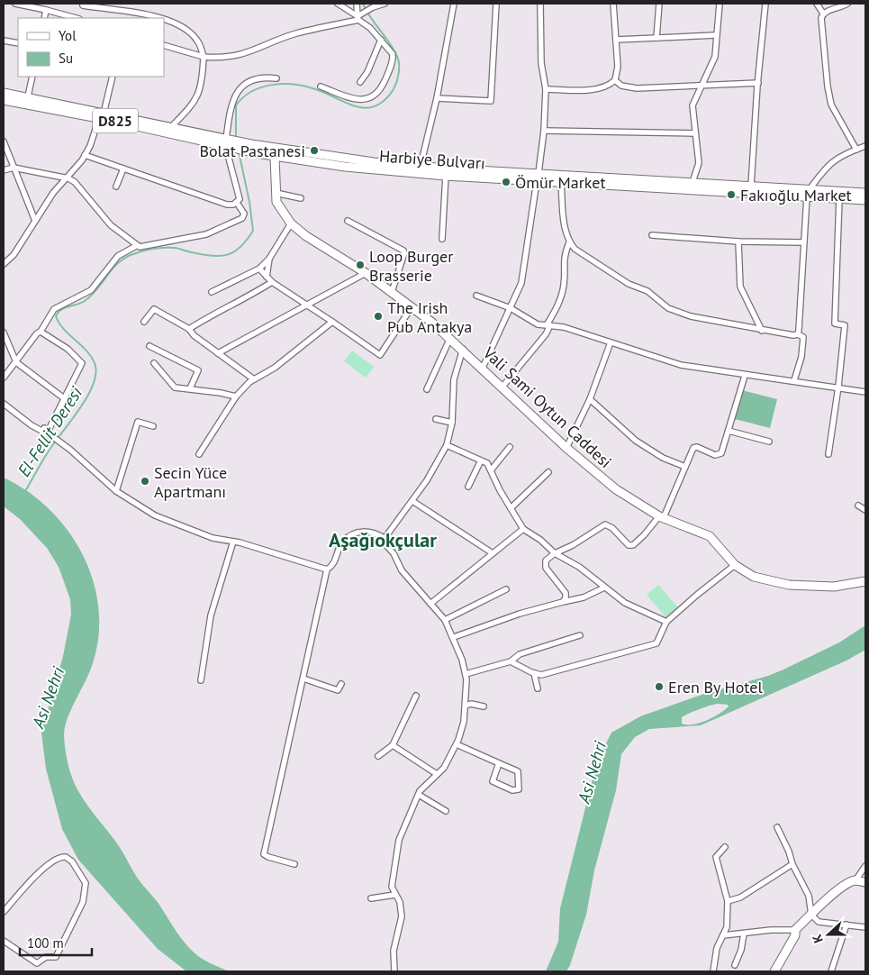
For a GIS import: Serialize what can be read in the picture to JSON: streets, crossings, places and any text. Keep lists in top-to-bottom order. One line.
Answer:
{"streets":{"main road":["D825","Harbiye Bulvarı","Vali Sami Oytun Caddesi"]},"crossings":[["Harbiye Bulvarı","Vali Sami Oytun Caddesi"]],"districts":["Aşağıokçular"],"water":["El-Fellit Deresi","Asi Nehri"],"places":["Bolat Pastanesi","Ömür Market","Fakıoğlu Market","Loop Burger Brasserie","The Irish Pub Antakya","Secin Yüce Apartmanı","Eren By Hotel"],"legend":["Yol","Su"],"scale_bar":"100 m","north":"left"}
